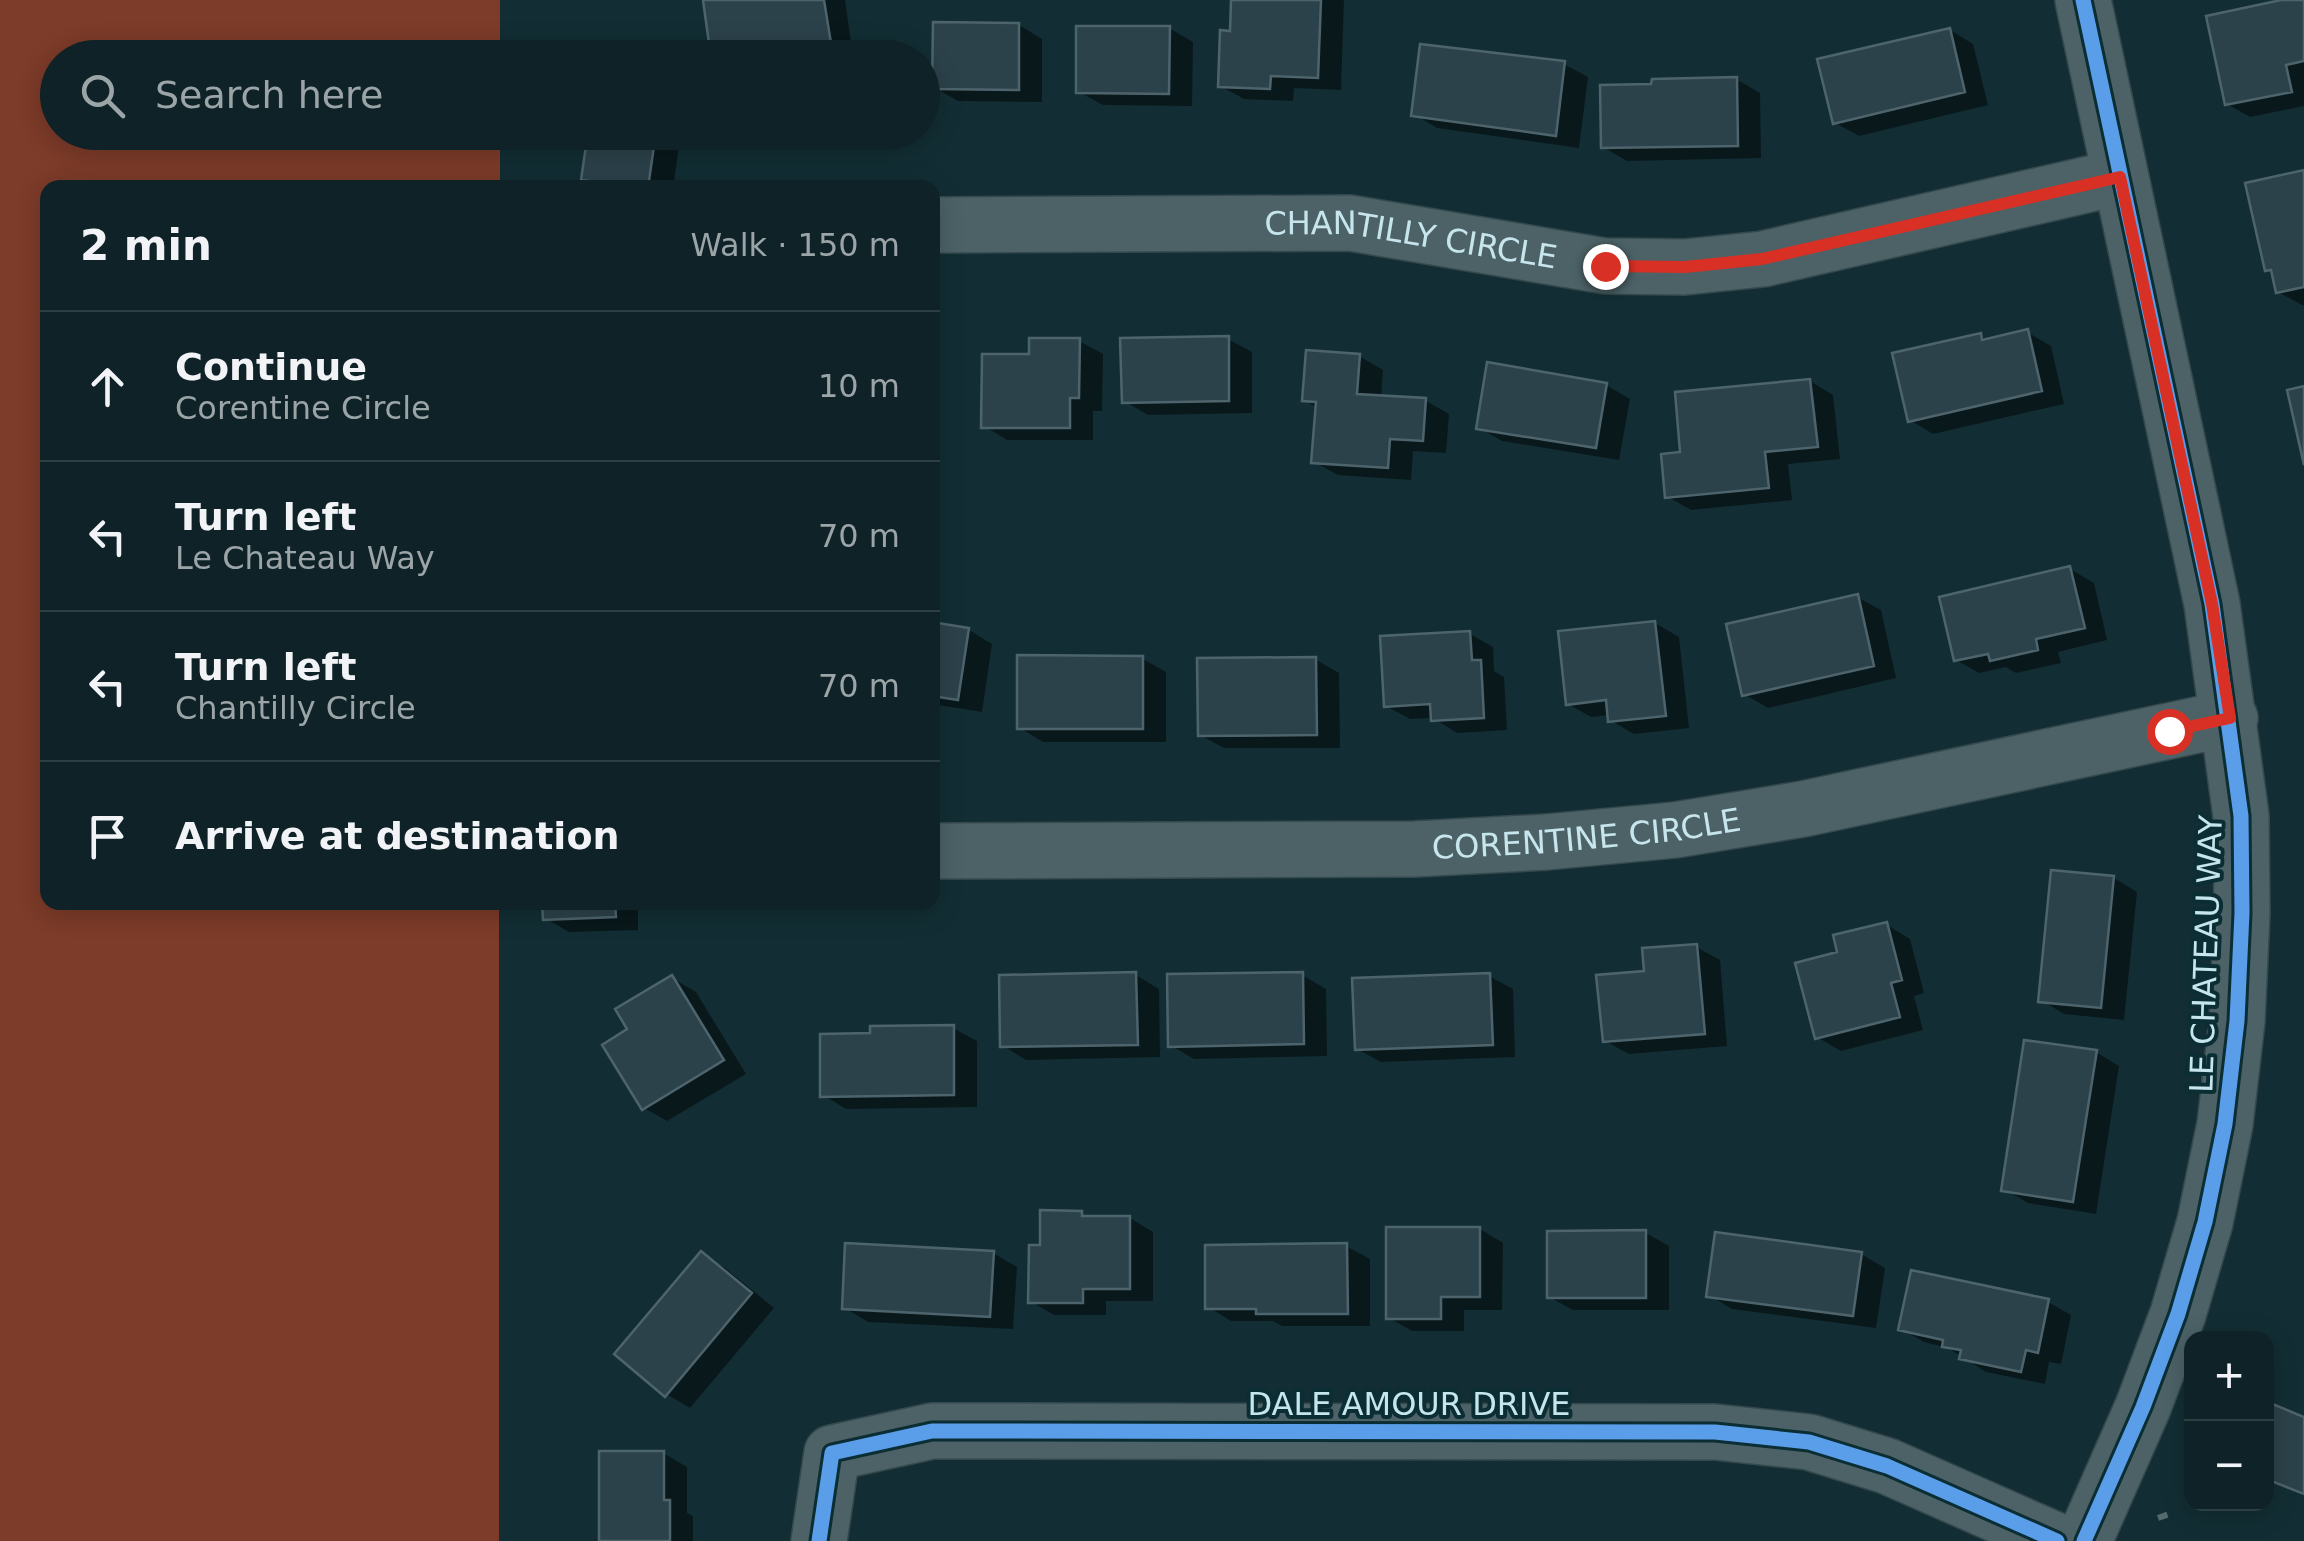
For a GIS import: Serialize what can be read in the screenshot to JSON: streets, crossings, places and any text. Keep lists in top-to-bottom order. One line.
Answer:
{"streets":{"street":["CHANTILLY CIRCLE","CORENTINE CIRCLE","LE CHATEAU WAY","DALE AMOUR DRIVE"]},"crossings":[["CHANTILLY CIRCLE","LE CHATEAU WAY"],["CORENTINE CIRCLE","LE CHATEAU WAY"]],"page":{"search":"Search here","heading":["2 min","Walk · 150 m"],"list":[["Continue","Corentine Circle","10 m"],["Turn left","Le Chateau Way","70 m"],["Turn left","Chantilly Circle","70 m"],"Arrive at destination"],"map_buttons":["+","−"]}}
